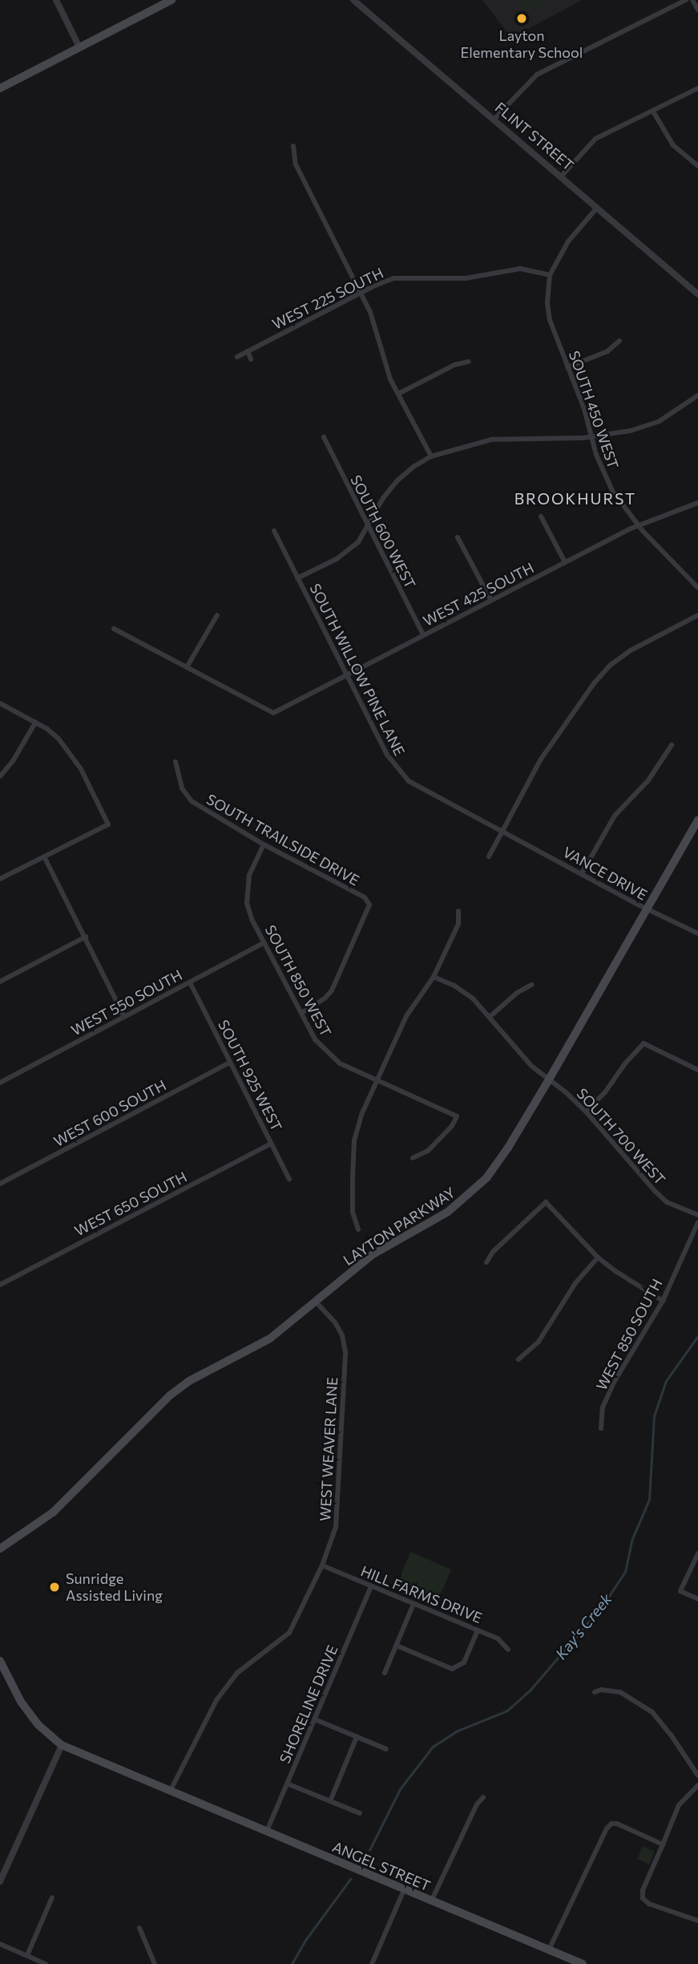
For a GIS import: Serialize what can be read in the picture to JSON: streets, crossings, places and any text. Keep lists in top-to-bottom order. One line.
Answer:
{"streets":{"main road":["LAYTON PARKWAY","ANGEL STREET"],"street":["FLINT STREET","WEST 225 SOUTH","SOUTH 450 WEST","SOUTH 600 WEST","WEST 425 SOUTH","SOUTH WILLOW PINE LANE","SOUTH TRAILSIDE DRIVE","VANCE DRIVE","SOUTH 850 WEST","WEST 550 SOUTH","SOUTH 925 WEST","WEST 600 SOUTH","SOUTH 700 WEST","WEST 650 SOUTH","WEST 850 SOUTH","WEST WEAVER LANE","HILL FARMS DRIVE","SHORELINE DRIVE"]},"crossings":[["WEST 225 SOUTH","SOUTH 450 WEST"],["SOUTH 450 WEST","WEST 425 SOUTH"],["SOUTH 600 WEST","WEST 425 SOUTH"],["WEST 425 SOUTH","SOUTH WILLOW PINE LANE"],["SOUTH WILLOW PINE LANE","VANCE DRIVE"],["SOUTH TRAILSIDE DRIVE","SOUTH 850 WEST"],["VANCE DRIVE","LAYTON PARKWAY"],["SOUTH 850 WEST","WEST 550 SOUTH"],["WEST 550 SOUTH","SOUTH 925 WEST"],["SOUTH 925 WEST","WEST 600 SOUTH"],["SOUTH 925 WEST","WEST 650 SOUTH"],["SOUTH 700 WEST","LAYTON PARKWAY"],["LAYTON PARKWAY","WEST WEAVER LANE"],["WEST WEAVER LANE","HILL FARMS DRIVE"],["WEST WEAVER LANE","ANGEL STREET"],["HILL FARMS DRIVE","SHORELINE DRIVE"],["SHORELINE DRIVE","ANGEL STREET"]],"districts":["BROOKHURST"],"water":["Kay's Creek"],"places":["Layton Elementary School","Sunridge Assisted Living"]}
